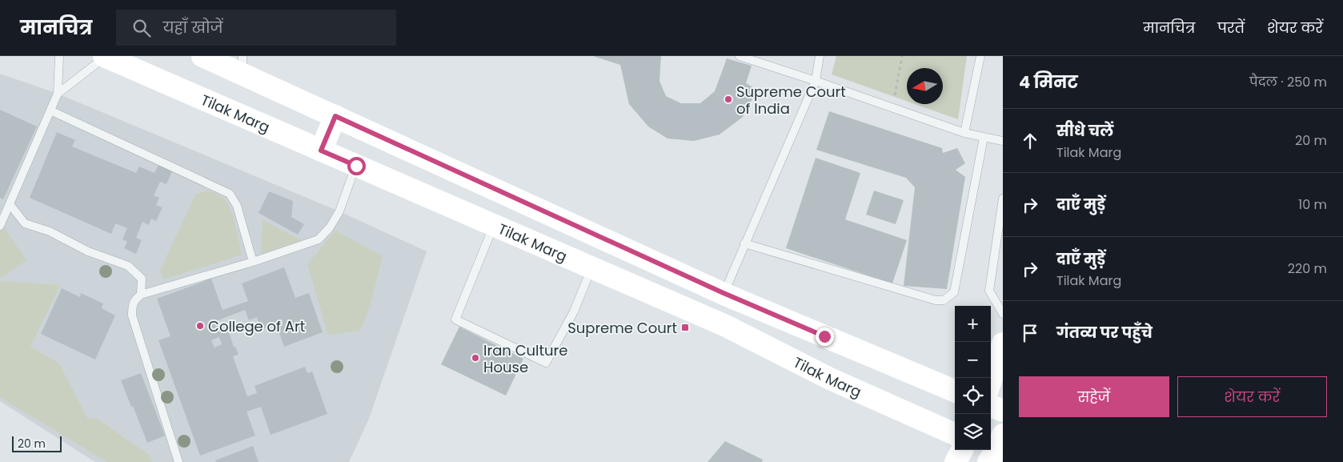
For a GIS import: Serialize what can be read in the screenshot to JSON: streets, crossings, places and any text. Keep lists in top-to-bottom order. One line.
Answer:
{"streets":{"main road":["Tilak Marg"]},"places":{"other":["Supreme Court of India","College of Art","Iran Culture House"],"transit":["Supreme Court"]},"scale_bar":"20 m","north":"left","page":{"header":"मानचित्र","search":"यहाँ खोजें","nav":["मानचित्र","परतें","शेयर करें"],"heading":["4 मिनट","पैदल · 250 m"],"list":[["सीधे चलें","Tilak Marg","20 m"],["दाएँ मुड़ें","10 m"],["दाएँ मुड़ें","Tilak Marg","220 m"],"गंतव्य पर पहुँचे"],"map_buttons":["+","−"],"buttons":["सहेजें","शेयर करें"],"scale":"20 m"}}
